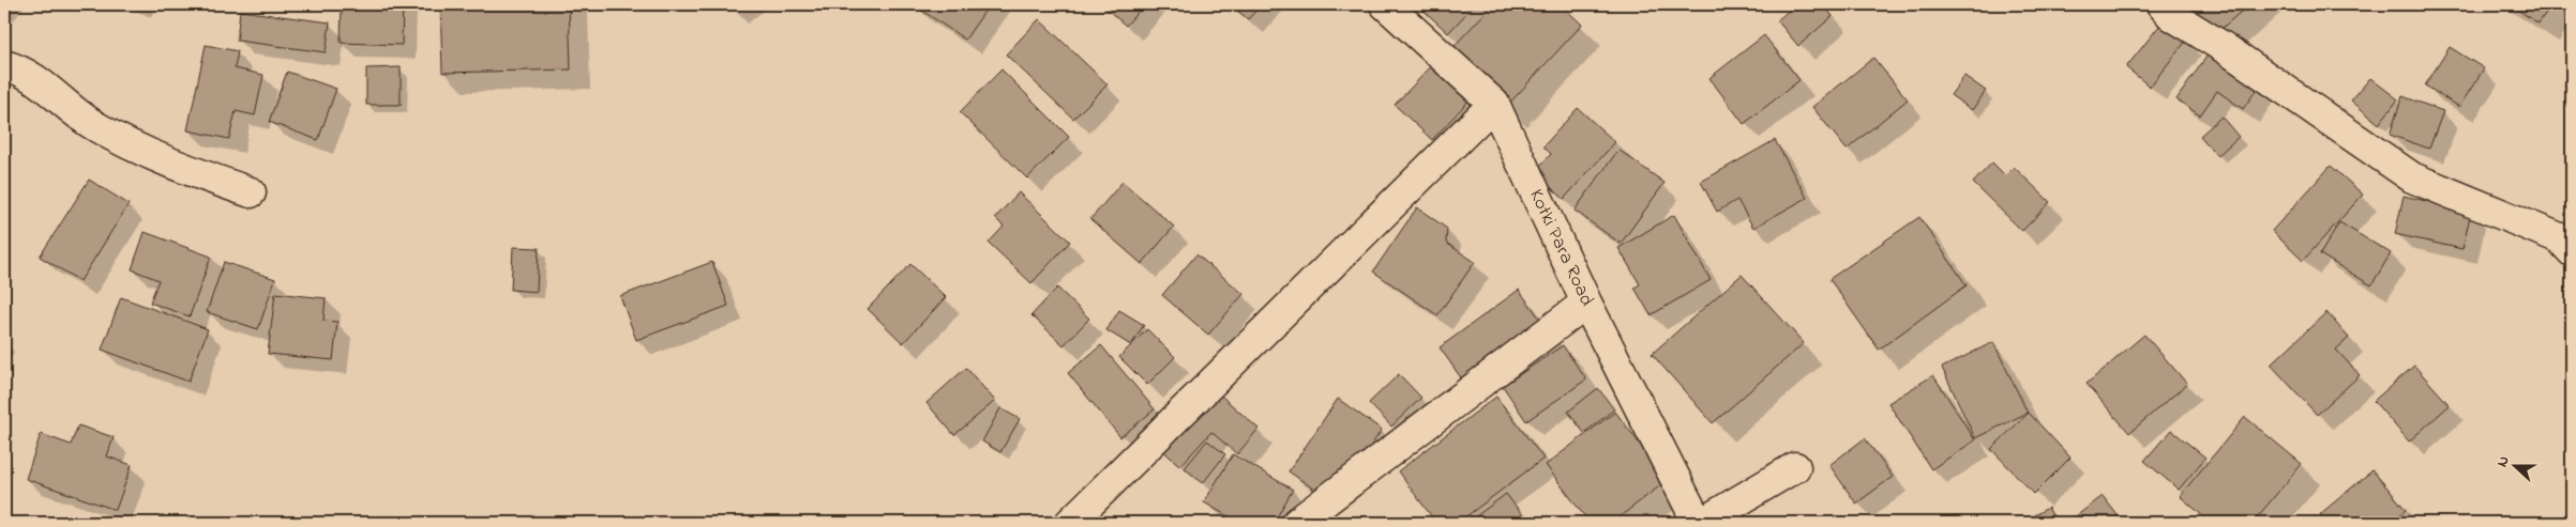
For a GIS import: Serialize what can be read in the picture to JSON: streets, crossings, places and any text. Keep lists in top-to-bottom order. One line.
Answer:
{"streets":{"street":["Kotki Para Road"]},"north":"left"}
